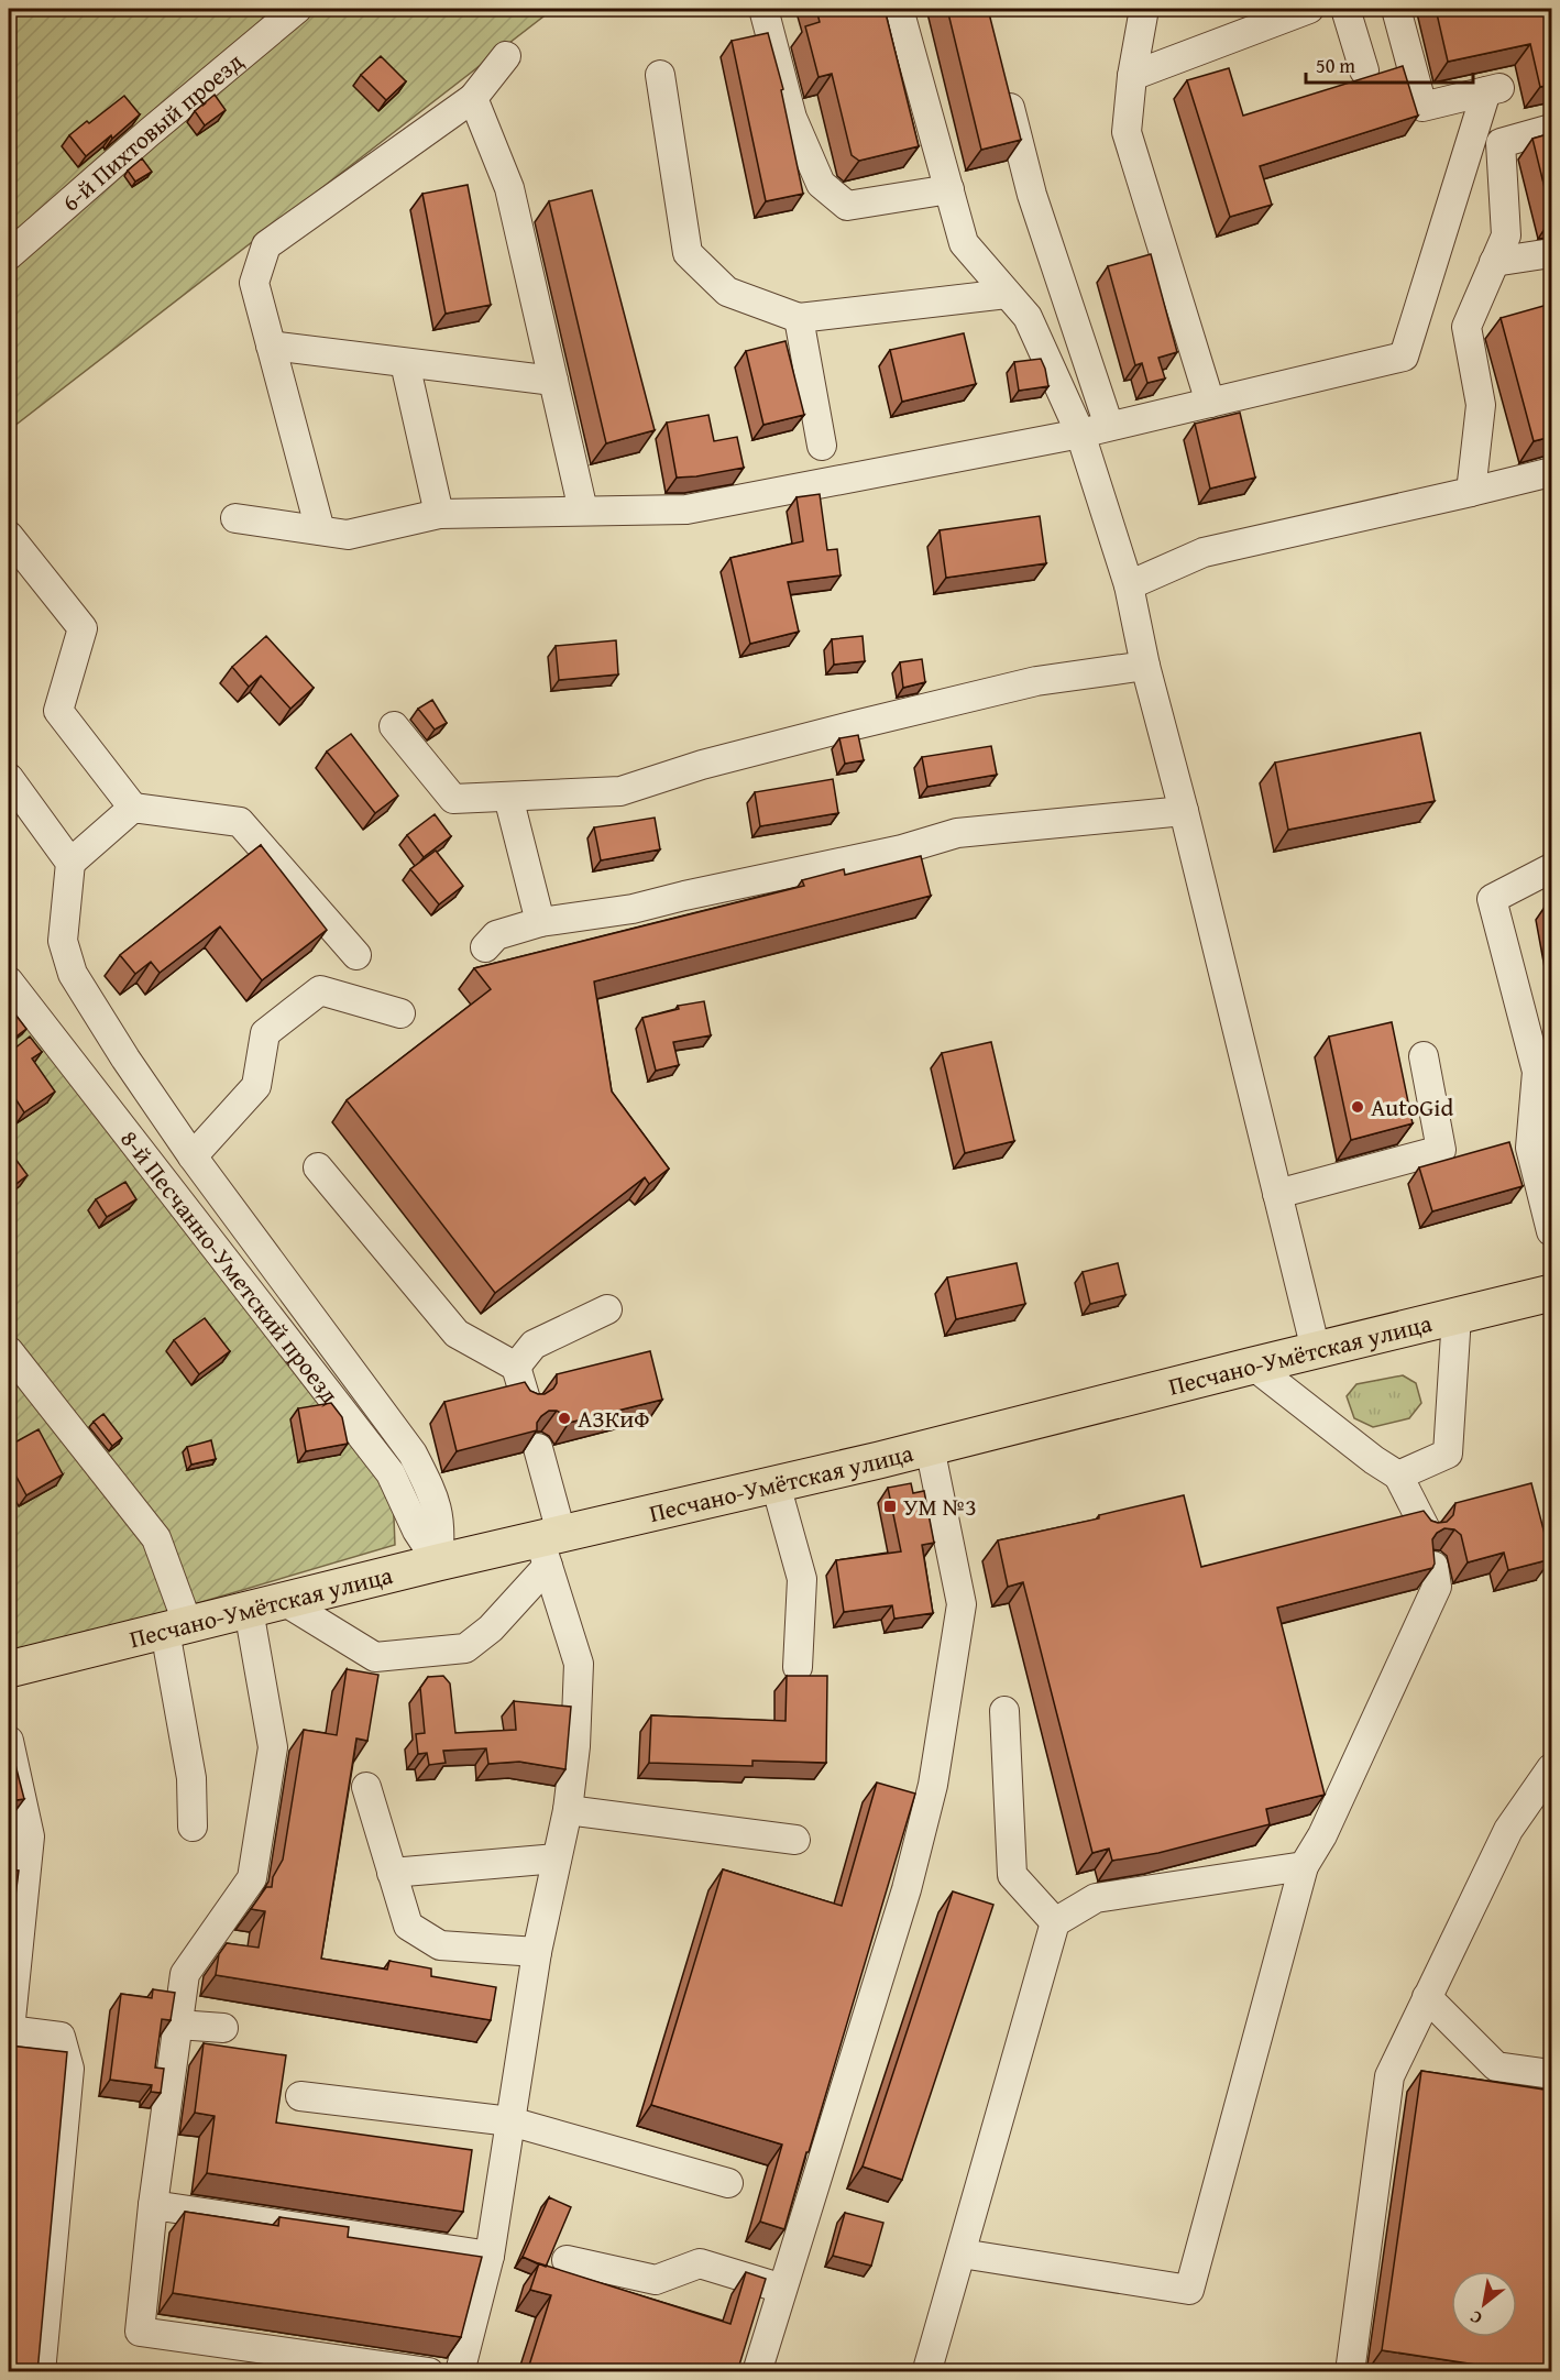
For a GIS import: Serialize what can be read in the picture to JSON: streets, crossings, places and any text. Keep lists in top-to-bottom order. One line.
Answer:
{"streets":{"main road":["Песчано-Умётская улица"],"street":["6-й Пихтовый проезд","8-й Песчанно-Уметский проезд"]},"crossings":[["8-й Песчанно-Уметский проезд","Песчано-Умётская улица"]],"places":{"other":["AutoGid","АЗКиФ"],"transit":["УМ №3"]},"scale_bar":"50 m","north":"bottom left"}
